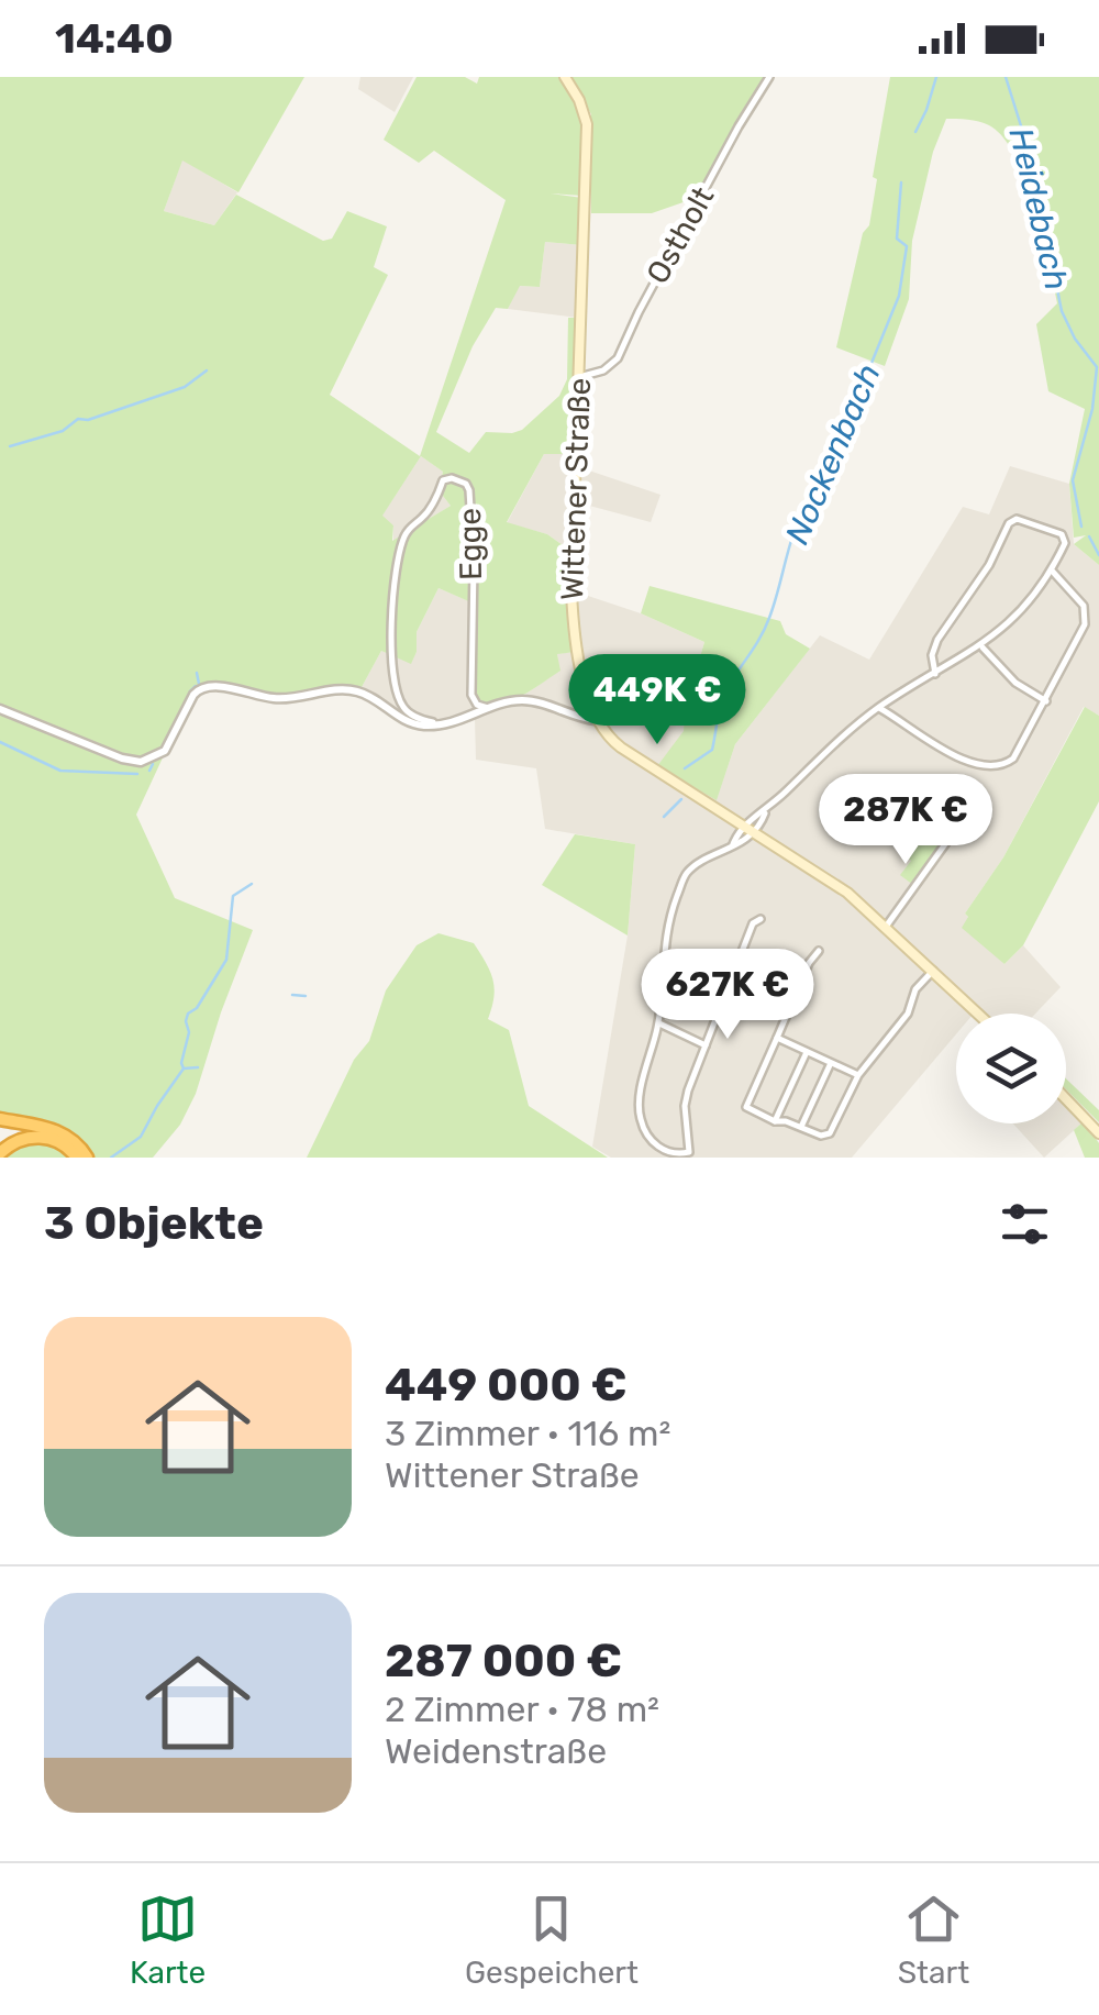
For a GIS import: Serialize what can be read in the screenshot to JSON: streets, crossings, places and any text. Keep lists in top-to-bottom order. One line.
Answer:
{"streets":{"main road":["Wittener Straße"],"street":["Ostholt","Egge"]},"crossings":[["Ostholt","Wittener Straße"]],"water":["Heidebach","Nockenbach"],"page":{"status":"14:40","price":["449K €","287K €","627K €"],"heading":"3 Objekte","list":[{"name":"449 000 €","note":"3 Zimmer · 116 m² · Wittener Straße"},{"name":"287 000 €","note":"2 Zimmer · 78 m² · Weidenstraße"}],"tabs":["Karte","Gespeichert","Start"]}}
